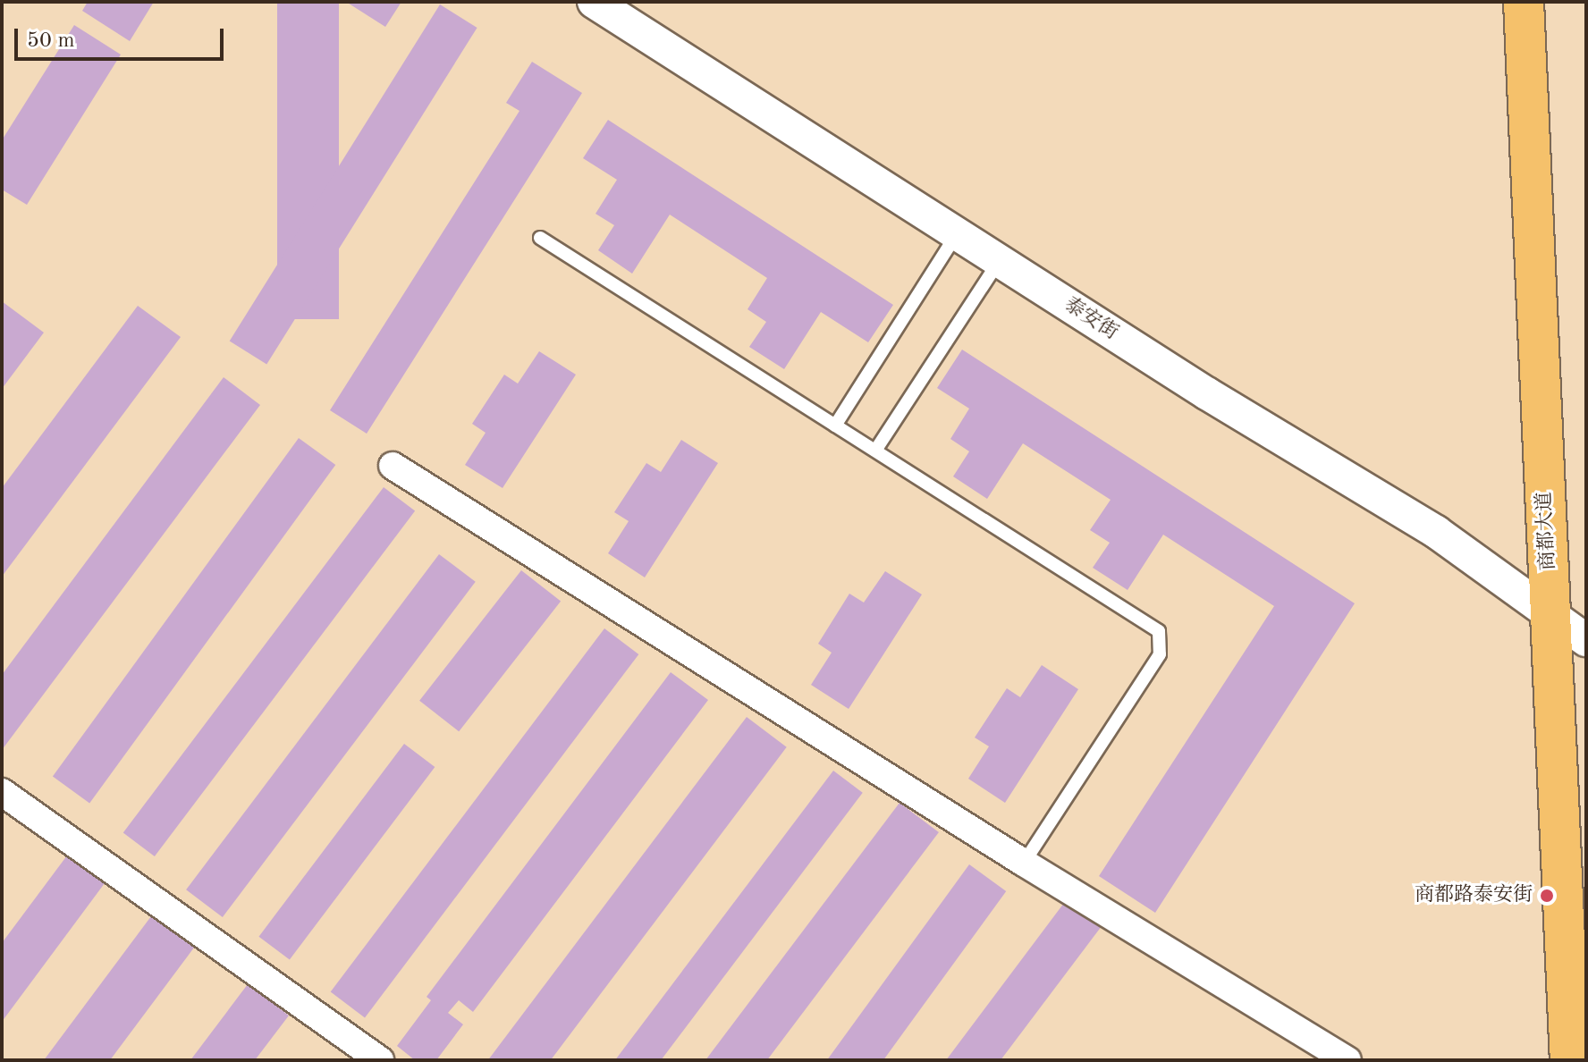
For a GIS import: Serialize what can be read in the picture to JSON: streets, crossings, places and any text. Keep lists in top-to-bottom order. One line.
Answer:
{"streets":{"highway":["商都大道"],"street":["泰安街"]},"crossings":[["泰安街","商都大道"]],"places":["商都路泰安街"],"scale_bar":"50 m"}
